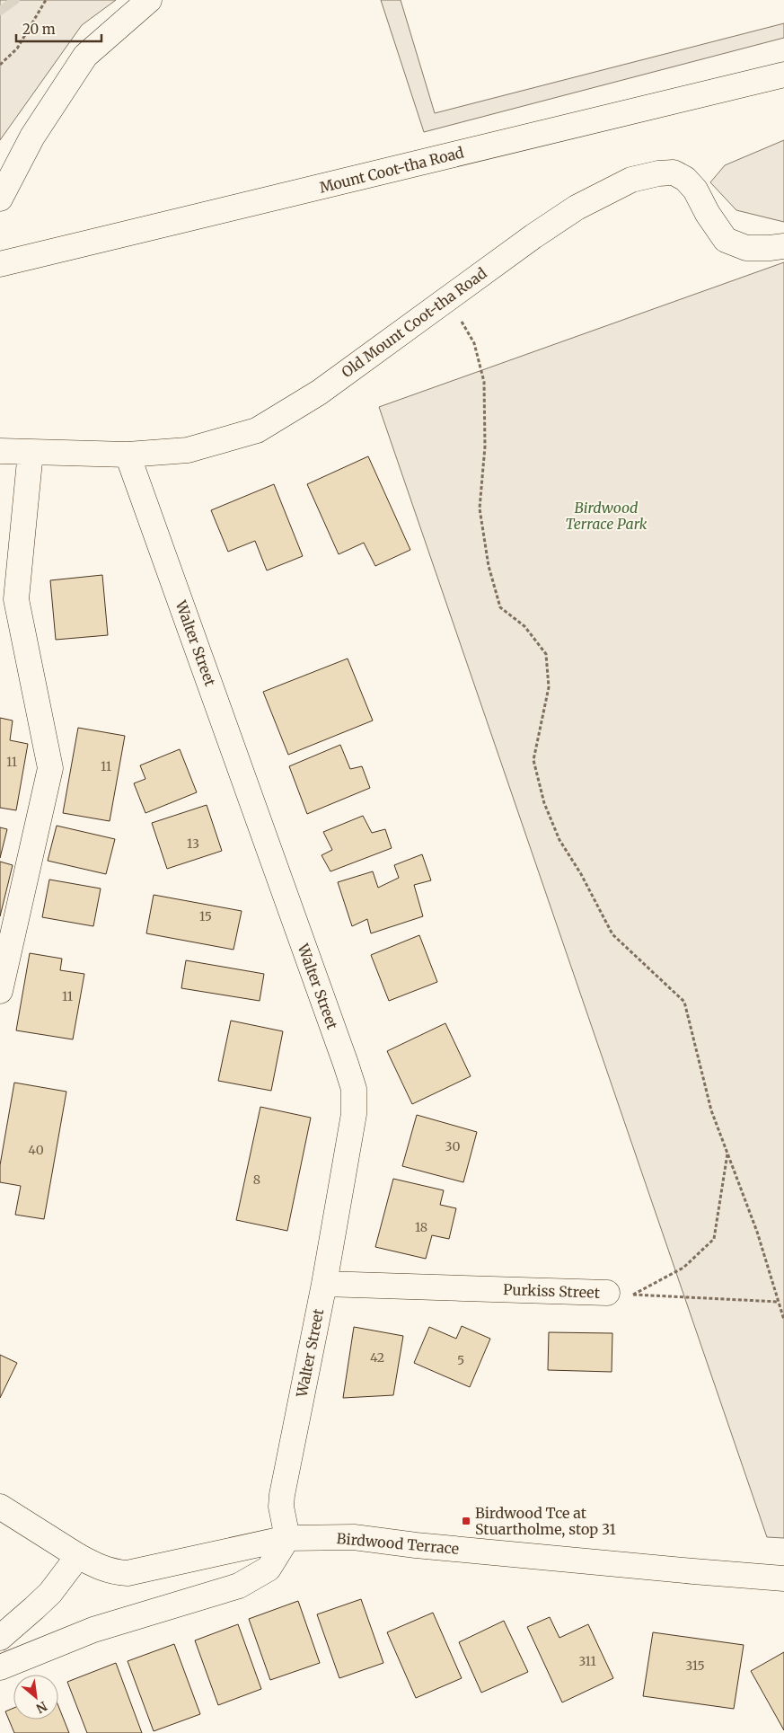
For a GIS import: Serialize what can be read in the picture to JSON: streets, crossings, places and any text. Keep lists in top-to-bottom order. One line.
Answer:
{"streets":{"street":["Mount Coot-tha Road","Old Mount Coot-tha Road","Walter Street","Purkiss Street","Birdwood Terrace"]},"crossings":[["Old Mount Coot-tha Road","Walter Street"],["Walter Street","Purkiss Street"],["Walter Street","Birdwood Terrace"]],"parks":["Birdwood Terrace Park"],"places":{"transit":["Birdwood Tce at Stuartholme, stop 31"]},"house_numbers":["11","11","13","15","11","30","40","8","18","42","5","311","315"],"scale_bar":"20 m","north":"bottom right"}
